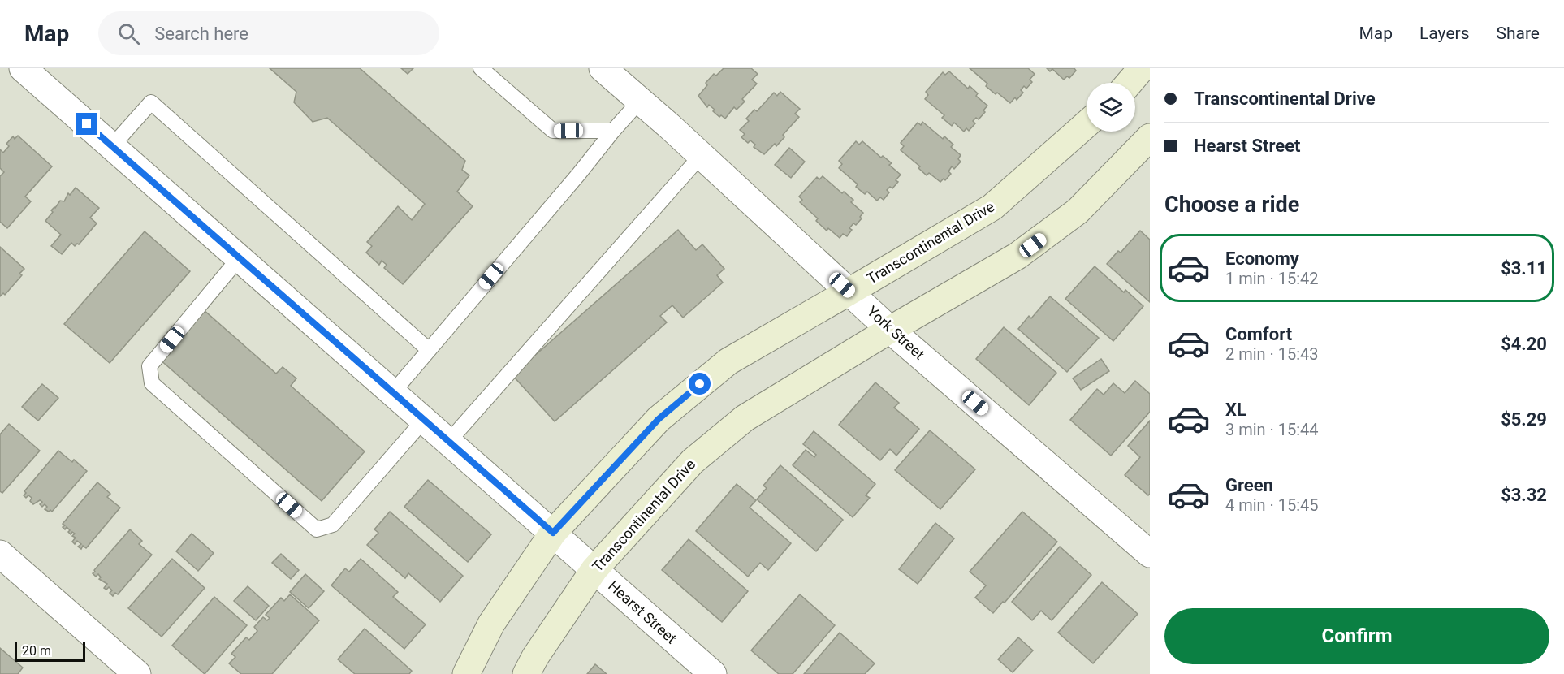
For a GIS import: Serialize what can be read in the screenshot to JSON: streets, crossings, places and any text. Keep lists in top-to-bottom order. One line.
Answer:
{"streets":{"street":["Transcontinental Drive","York Street","Hearst Street"]},"crossings":[["Transcontinental Drive","York Street"],["Transcontinental Drive","Hearst Street"]],"scale_bar":"20 m","page":{"header":"Map","search":"Search here","nav":["Map","Layers","Share"],"banner":["Transcontinental Drive","Hearst Street"],"heading":"Choose a ride","list":[{"name":"Economy","note":"1 min · 15:42","value":"$3.11"},{"name":"Comfort","note":"2 min · 15:43","value":"$4.20"},{"name":"XL","note":"3 min · 15:44","value":"$5.29"},{"name":"Green","note":"4 min · 15:45","value":"$3.32"}],"buttons":"Confirm","scale":"20 m"}}
